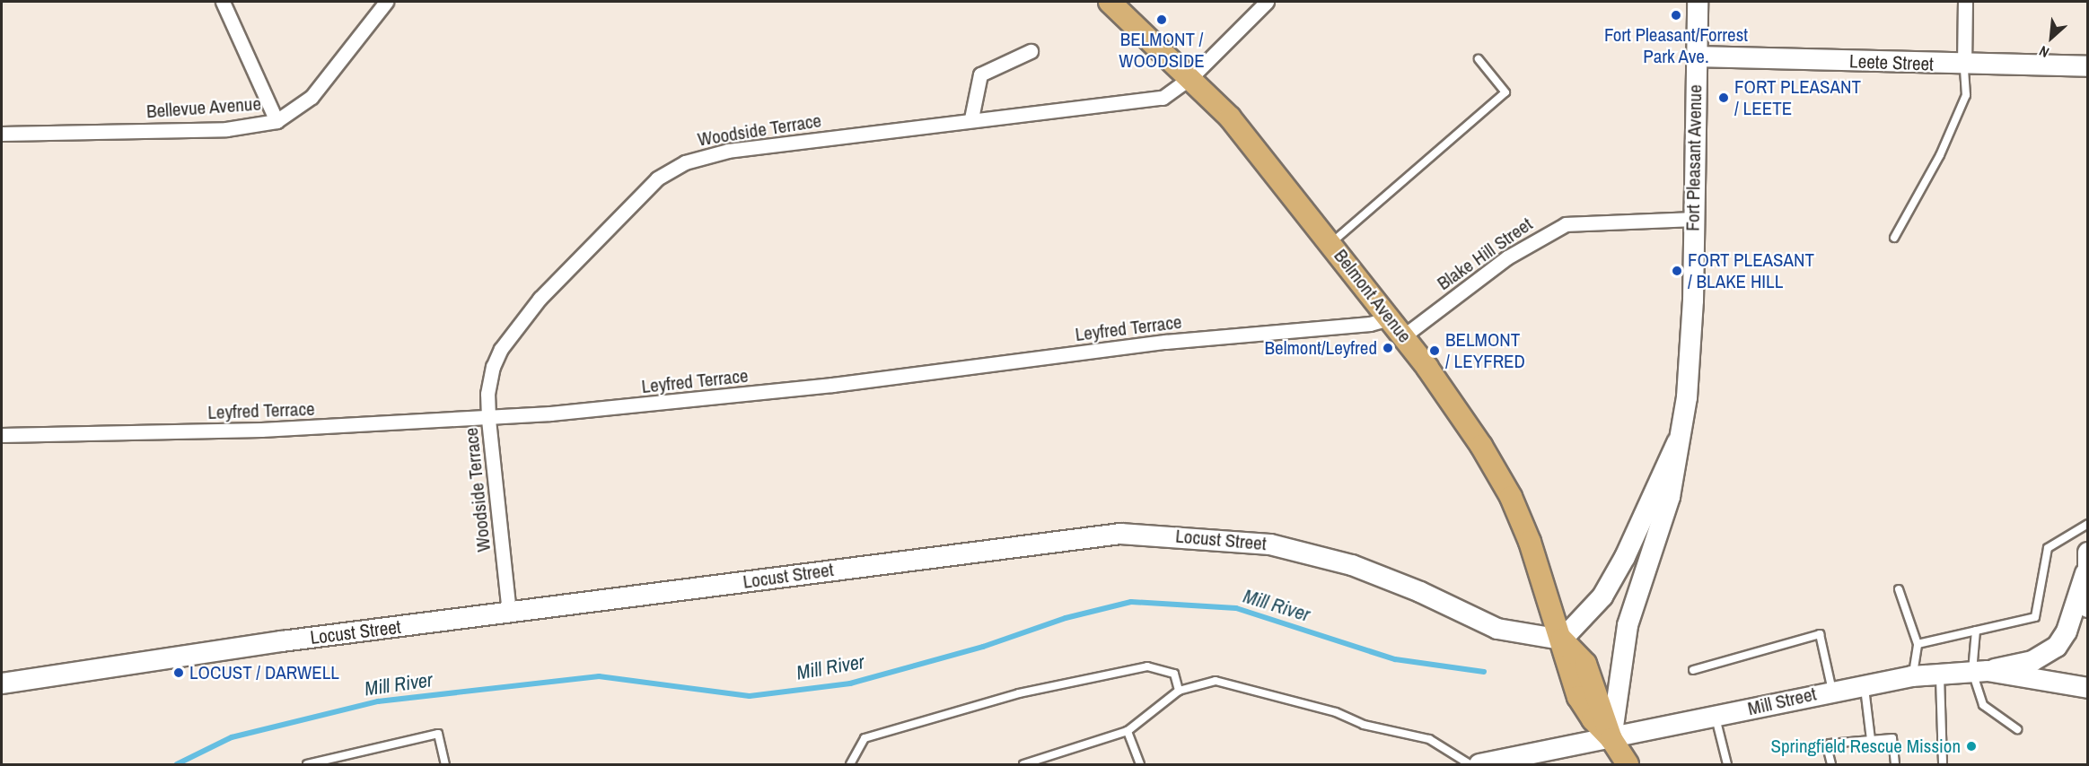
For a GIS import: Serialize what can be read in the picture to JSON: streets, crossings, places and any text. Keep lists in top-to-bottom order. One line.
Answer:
{"streets":{"main road":["Belmont Avenue"],"street":["Leete Street","Bellevue Avenue","Woodside Terrace","Fort Pleasant Avenue","Blake Hill Street","Leyfred Terrace","Locust Street","Mill Street"]},"crossings":[["Leete Street","Fort Pleasant Avenue"],["Woodside Terrace","Belmont Avenue"],["Woodside Terrace","Leyfred Terrace"],["Woodside Terrace","Locust Street"],["Fort Pleasant Avenue","Blake Hill Street"],["Fort Pleasant Avenue","Belmont Avenue"],["Fort Pleasant Avenue","Locust Street"],["Fort Pleasant Avenue","Mill Street"],["Blake Hill Street","Belmont Avenue"],["Belmont Avenue","Leyfred Terrace"],["Belmont Avenue","Locust Street"]],"water":["Mill River"],"places":["Fort Pleasant/Forrest Park Ave.","BELMONT / WOODSIDE","FORT PLEASANT / LEETE","FORT PLEASANT / BLAKE HILL","Belmont/Leyfred","BELMONT / LEYFRED","LOCUST / DARWELL","Springfield Rescue Mission"],"north":"bottom left"}
